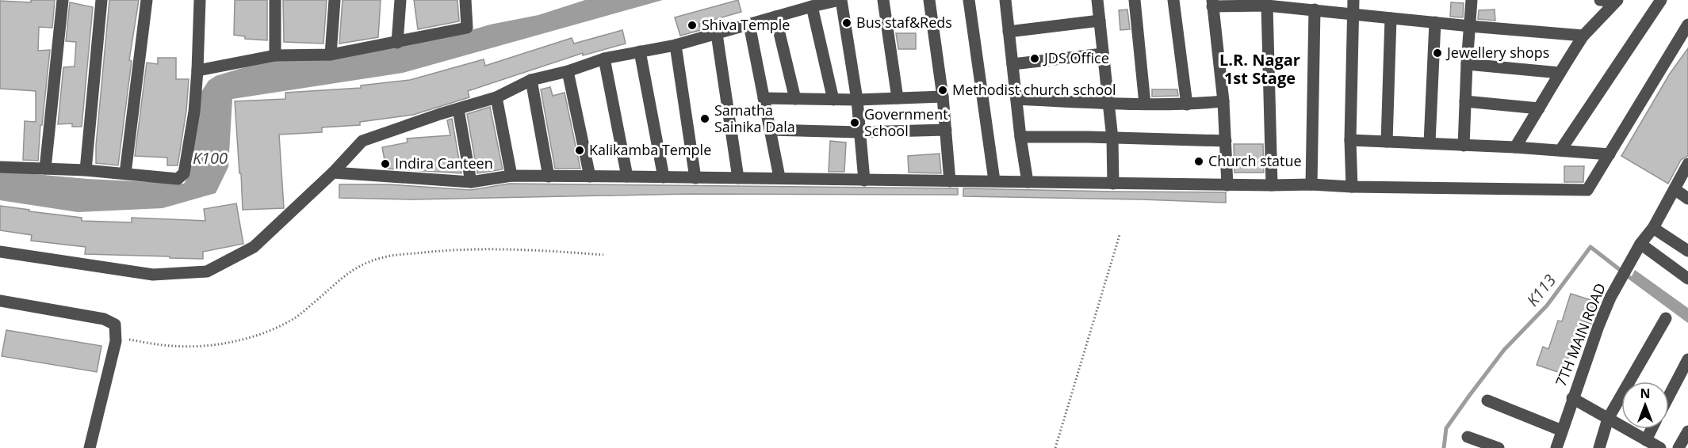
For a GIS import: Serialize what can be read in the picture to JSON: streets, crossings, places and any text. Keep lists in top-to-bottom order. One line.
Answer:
{"streets":{"street":["7TH MAIN ROAD"]},"districts":["L.R. Nagar 1st Stage"],"water":["K100","K113"],"places":["Bus staf&Reds","Shiva Temple","Jewellery shops","JDS Office","Methodist church school","Samatha Sainika Dala","Government School","Kalikamba Temple","Church statue","Indira Canteen"],"north":"top"}
